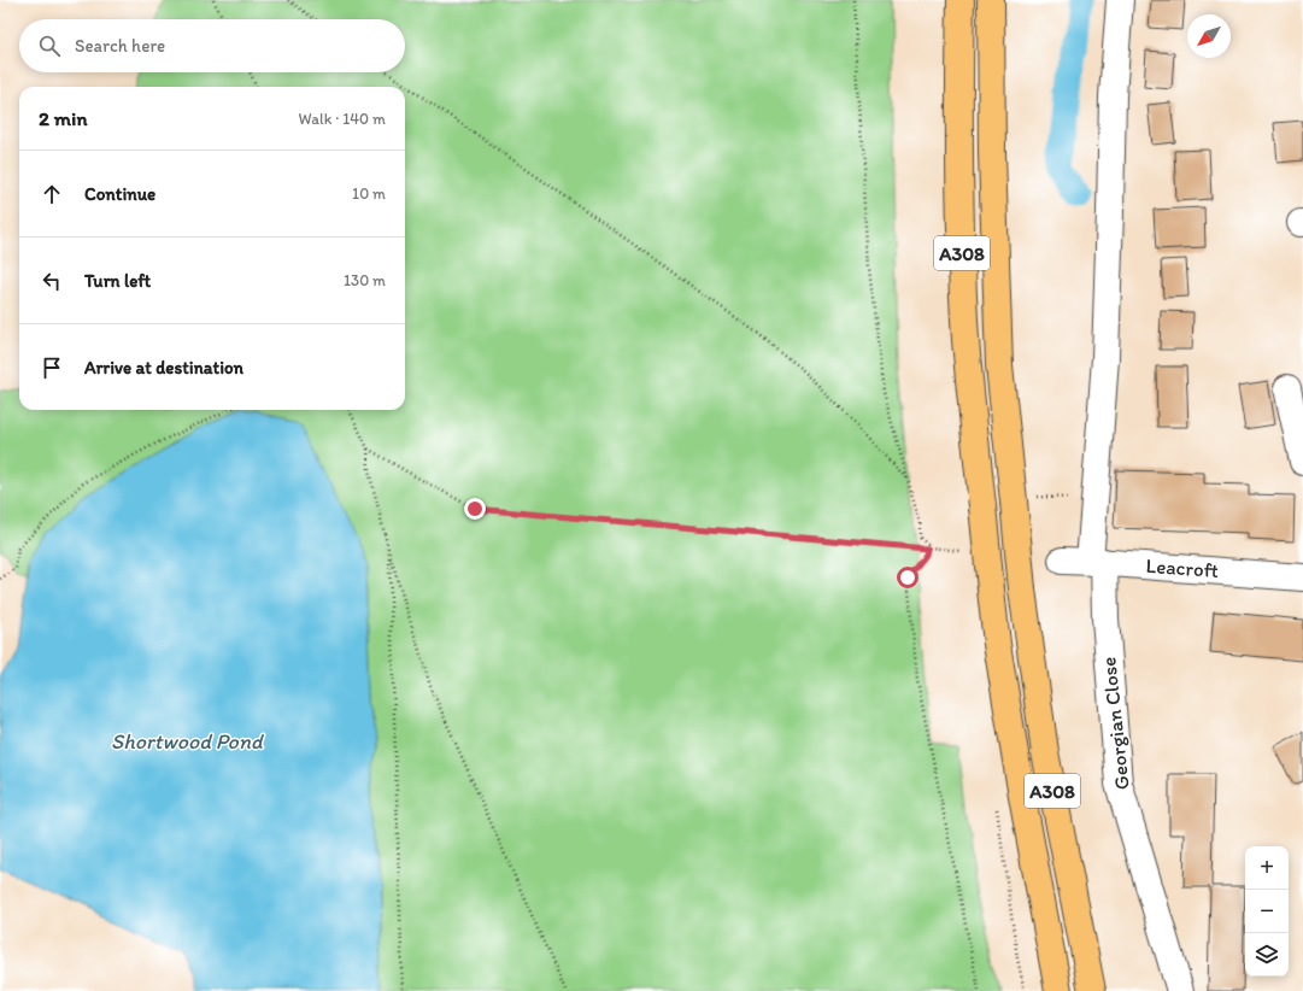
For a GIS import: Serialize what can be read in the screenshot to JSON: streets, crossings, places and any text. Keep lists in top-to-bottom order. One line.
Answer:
{"streets":{"highway":["A308"],"street":["Leacroft","Georgian Close"]},"crossings":[["Leacroft","Georgian Close"]],"water":["Shortwood Pond"],"north":"bottom left","page":{"search":"Search here","heading":["2 min","Walk · 140 m"],"list":[["Continue","10 m"],["Turn left","130 m"],"Arrive at destination"],"map_buttons":["+","−"]}}
